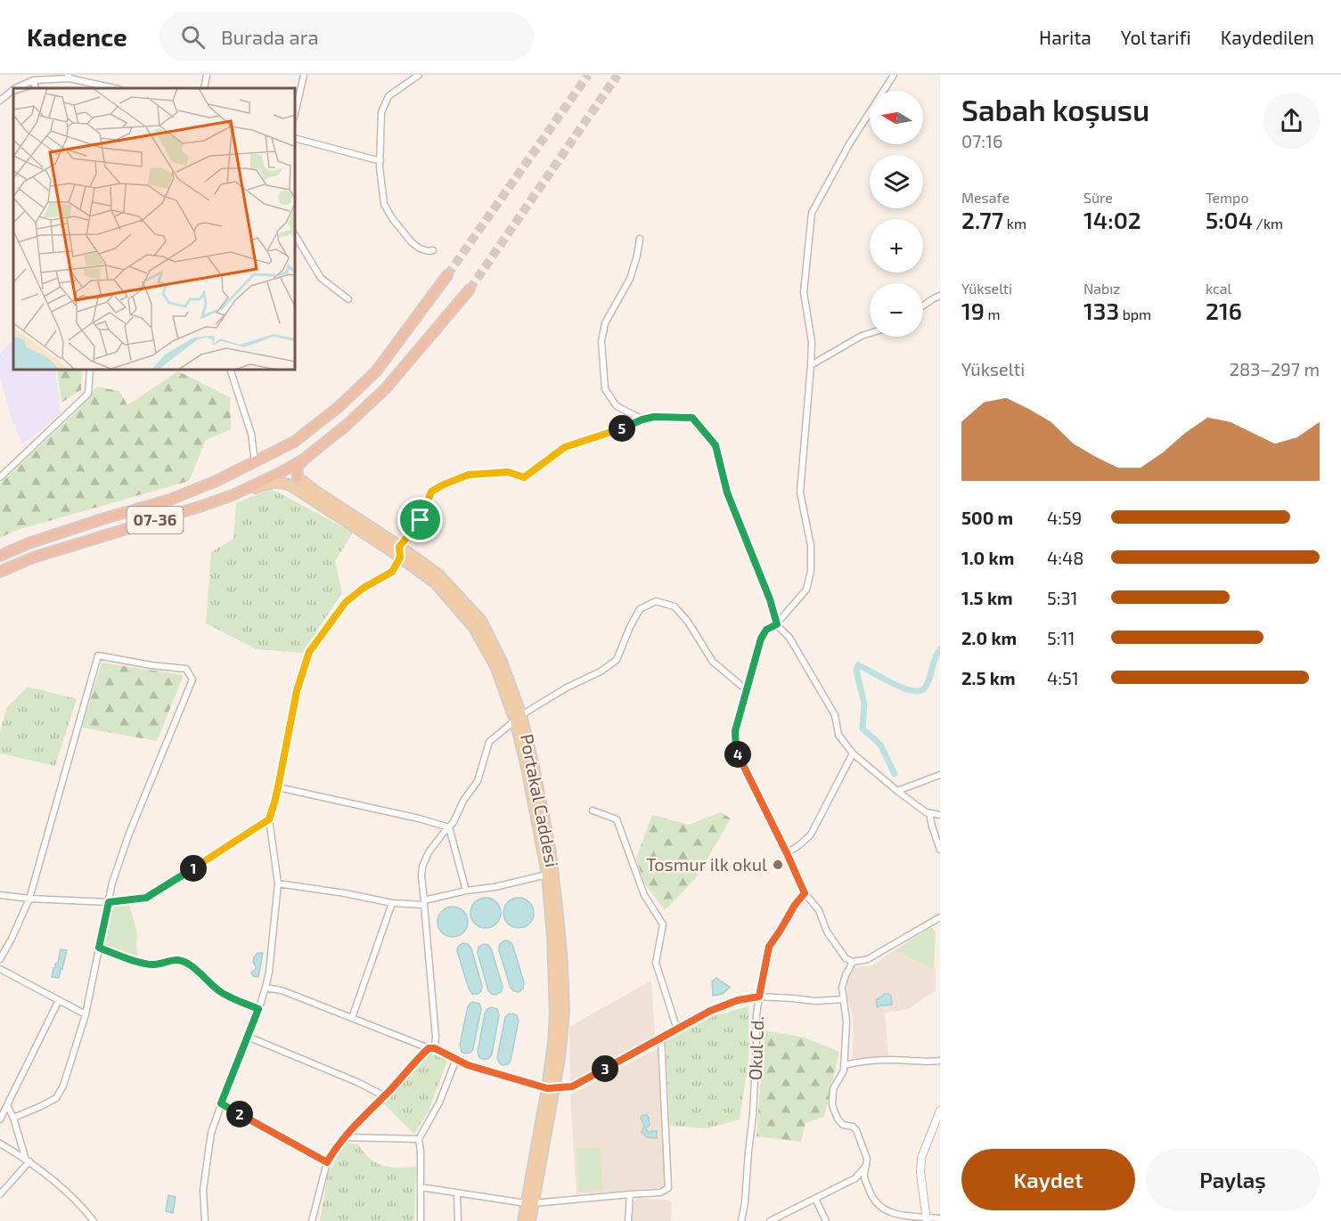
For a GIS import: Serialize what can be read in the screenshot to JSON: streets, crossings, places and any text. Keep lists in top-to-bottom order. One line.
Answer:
{"streets":{"highway":["07-36"],"main road":["Portakal Caddesi"],"street":["Okul Cd."]},"crossings":[["07-36","Portakal Caddesi"]],"places":["Tosmur ilk okul"],"north":"left","page":{"header":"Kadence","search":"Burada ara","nav":["Harita","Yol tarifi","Kaydedilen"],"heading":["Sabah koşusu","07:16"],"map_buttons":["+","−"],"stats":[["Mesafe","2.77 km"],["Süre","14:02"],["Tempo","5:04 /km"],["Yükselti","19 m"],["Nabız","133 bpm"],["kcal","216"]],"chart":["Yükselti","283–297 m"],"pins":["5","4","1","3","2"],"list":[{"name":"500 m","note":"4:59"},{"name":"1.0 km","note":"4:48"},{"name":"1.5 km","note":"5:31"},{"name":"2.0 km","note":"5:11"},{"name":"2.5 km","note":"4:51"}],"buttons":["Kaydet","Paylaş"]}}
